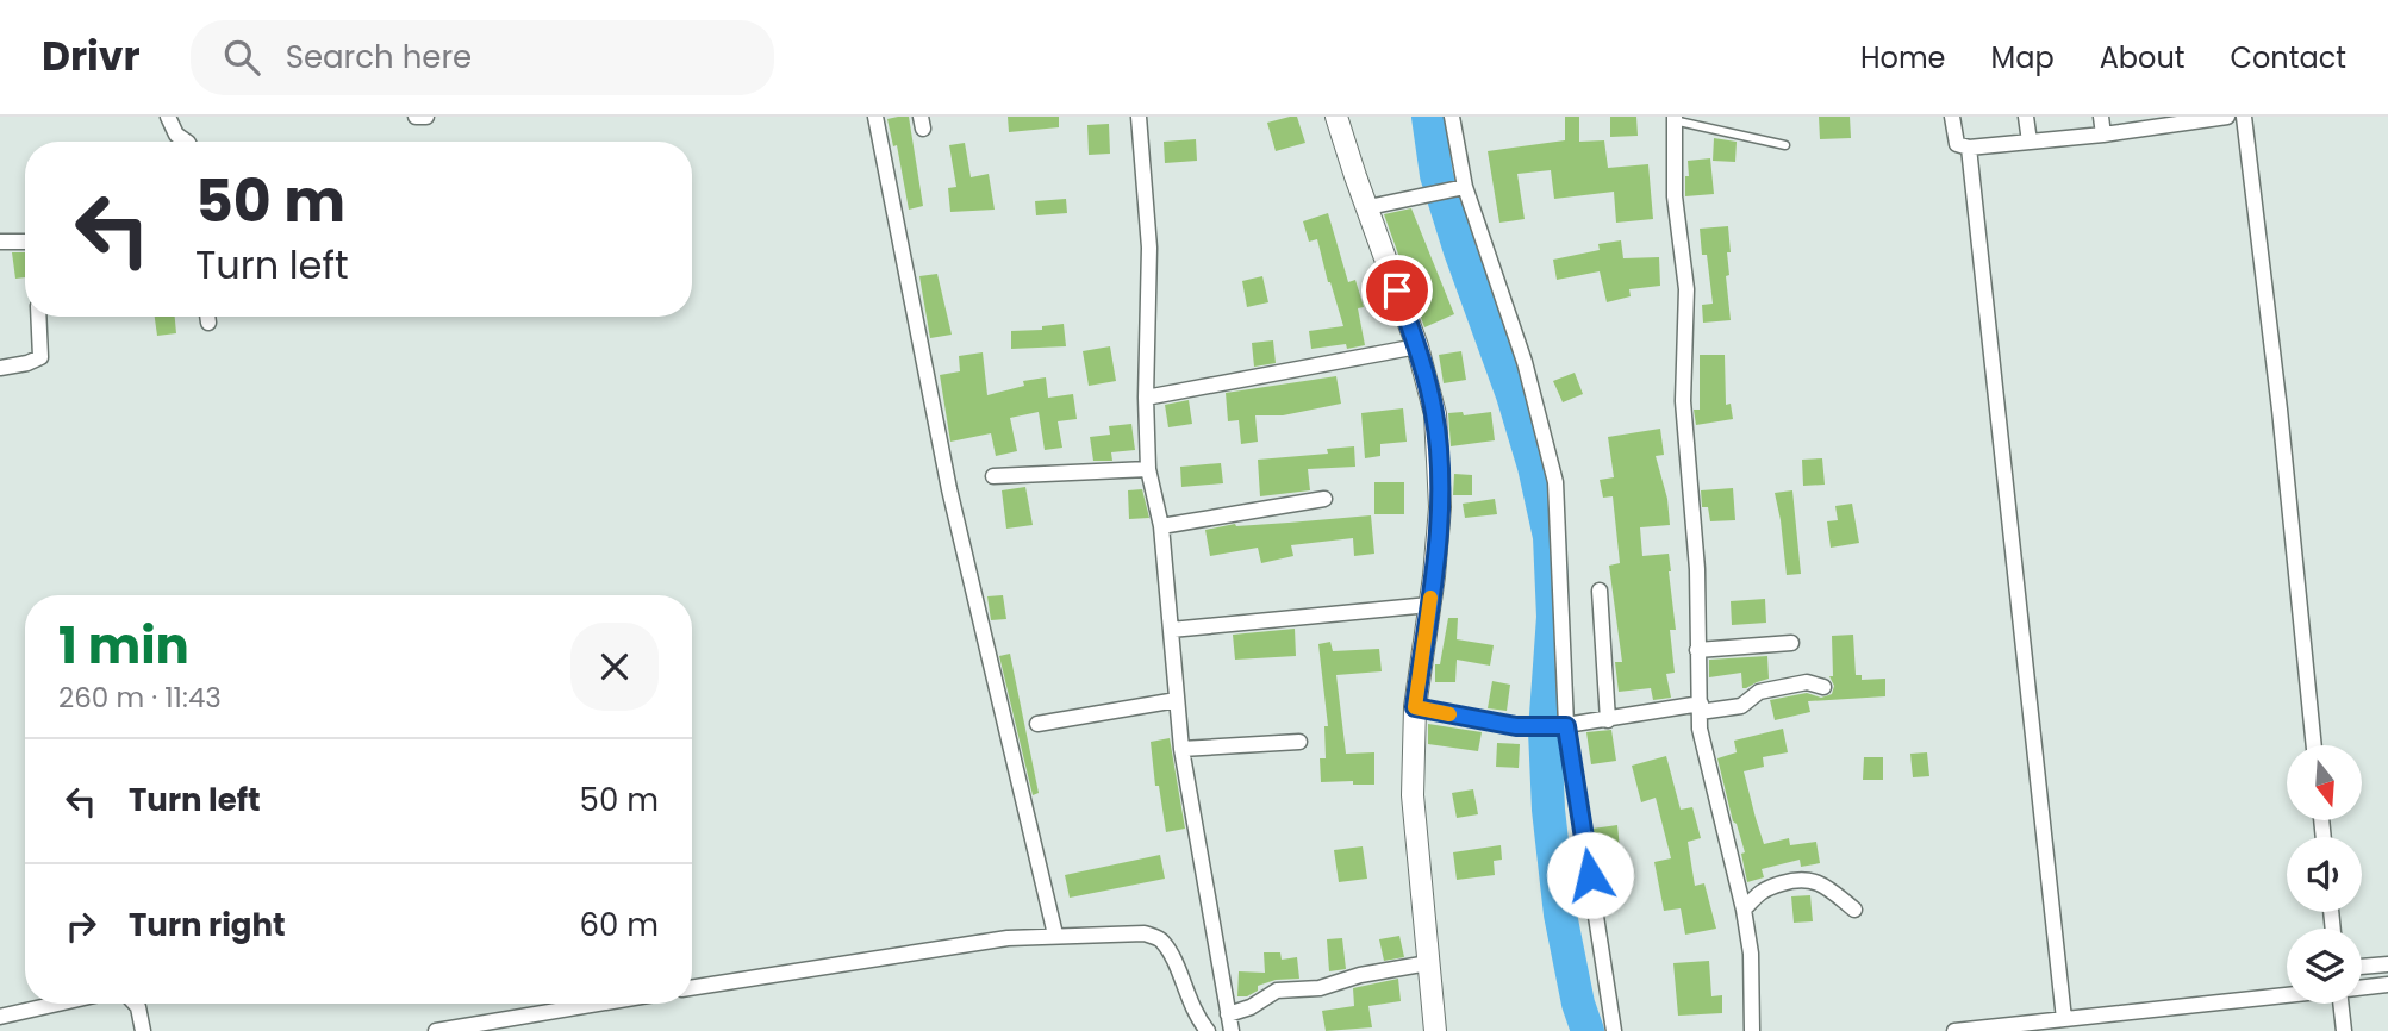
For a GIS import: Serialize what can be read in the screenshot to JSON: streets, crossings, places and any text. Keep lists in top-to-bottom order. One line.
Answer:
{"north":"bottom","page":{"header":"Drivr","search":"Search here","nav":["Home","Map","About","Contact"],"turn":["50 m","Turn left"],"heading":["1 min","260 m · 11:43"],"list":[{"name":"Turn left","value":"50 m"},{"name":"Turn right","value":"60 m"}]}}
